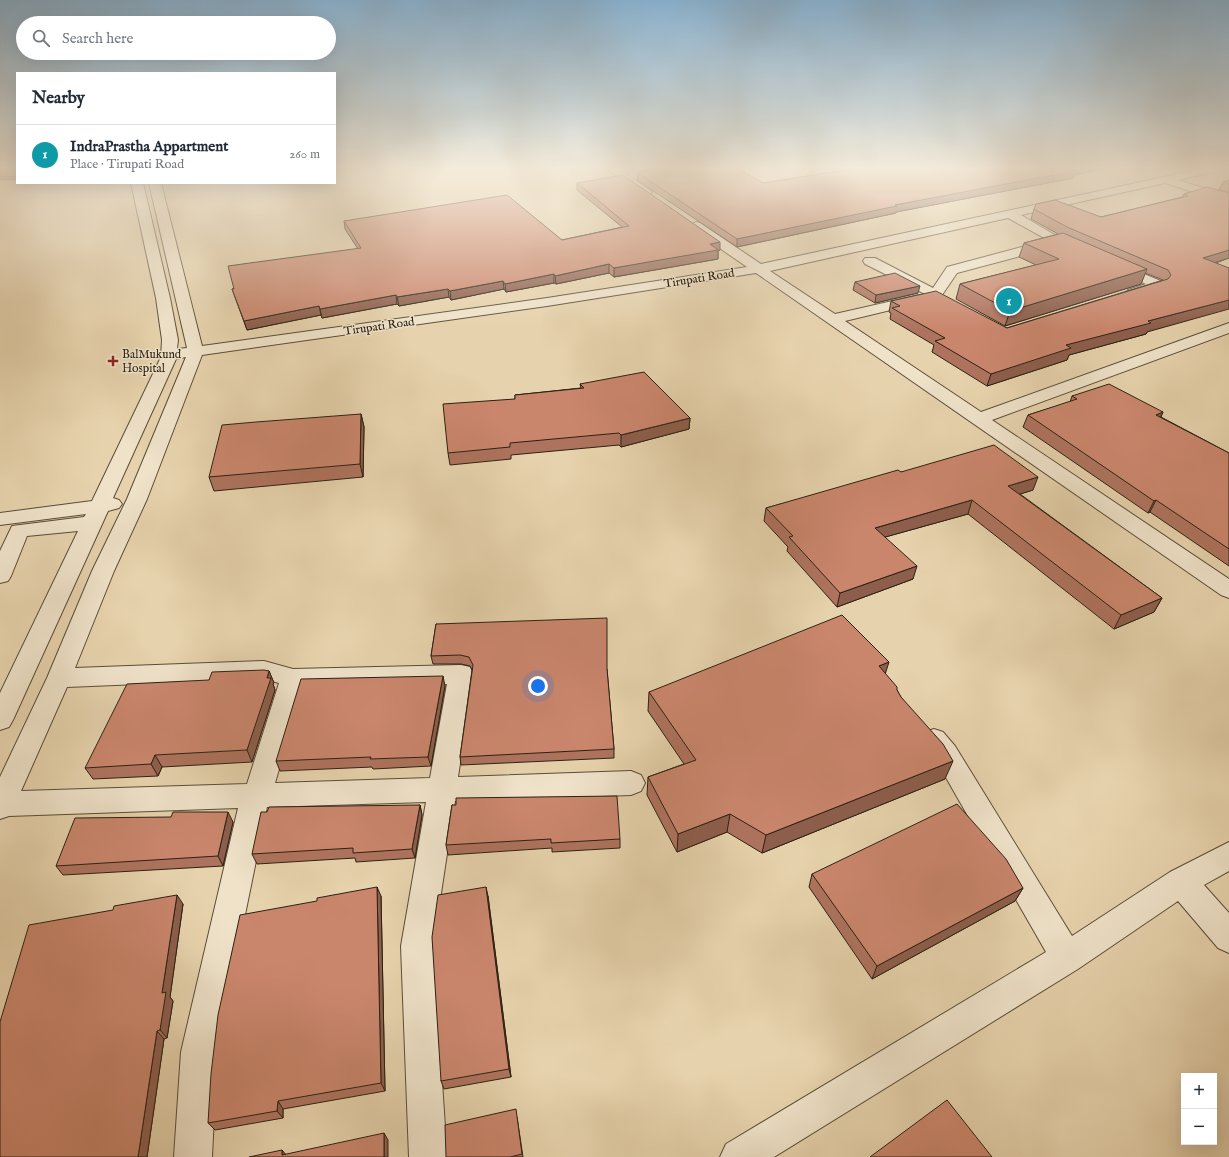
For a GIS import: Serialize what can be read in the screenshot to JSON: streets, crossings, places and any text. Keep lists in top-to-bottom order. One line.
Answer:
{"streets":{"street":["Tirupati Road"]},"places":{"health":["BalMukund Hospital"]},"page":{"search":"Search here","heading":"Nearby","list":[{"mark":"1","name":"IndraPrastha Appartment","note":"Place · Tirupati Road","value":"260 m"}],"pins":"1","map_buttons":["+","−"]}}
